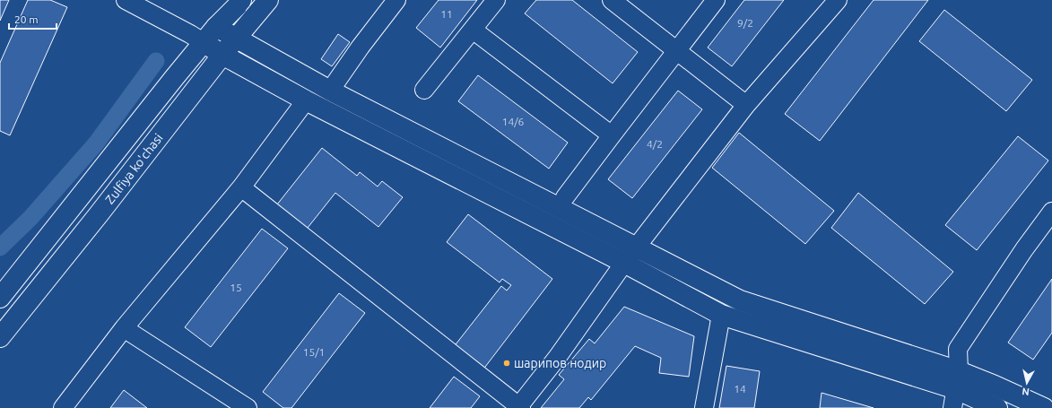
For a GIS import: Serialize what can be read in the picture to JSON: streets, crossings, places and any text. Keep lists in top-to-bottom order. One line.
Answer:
{"streets":{"main road":["Zulfiya ko'chasi"]},"places":["шарипов нодир"],"house_numbers":["11","9/2","14/6","4/2","15","15/1","14"],"scale_bar":"20 m","north":"bottom"}
